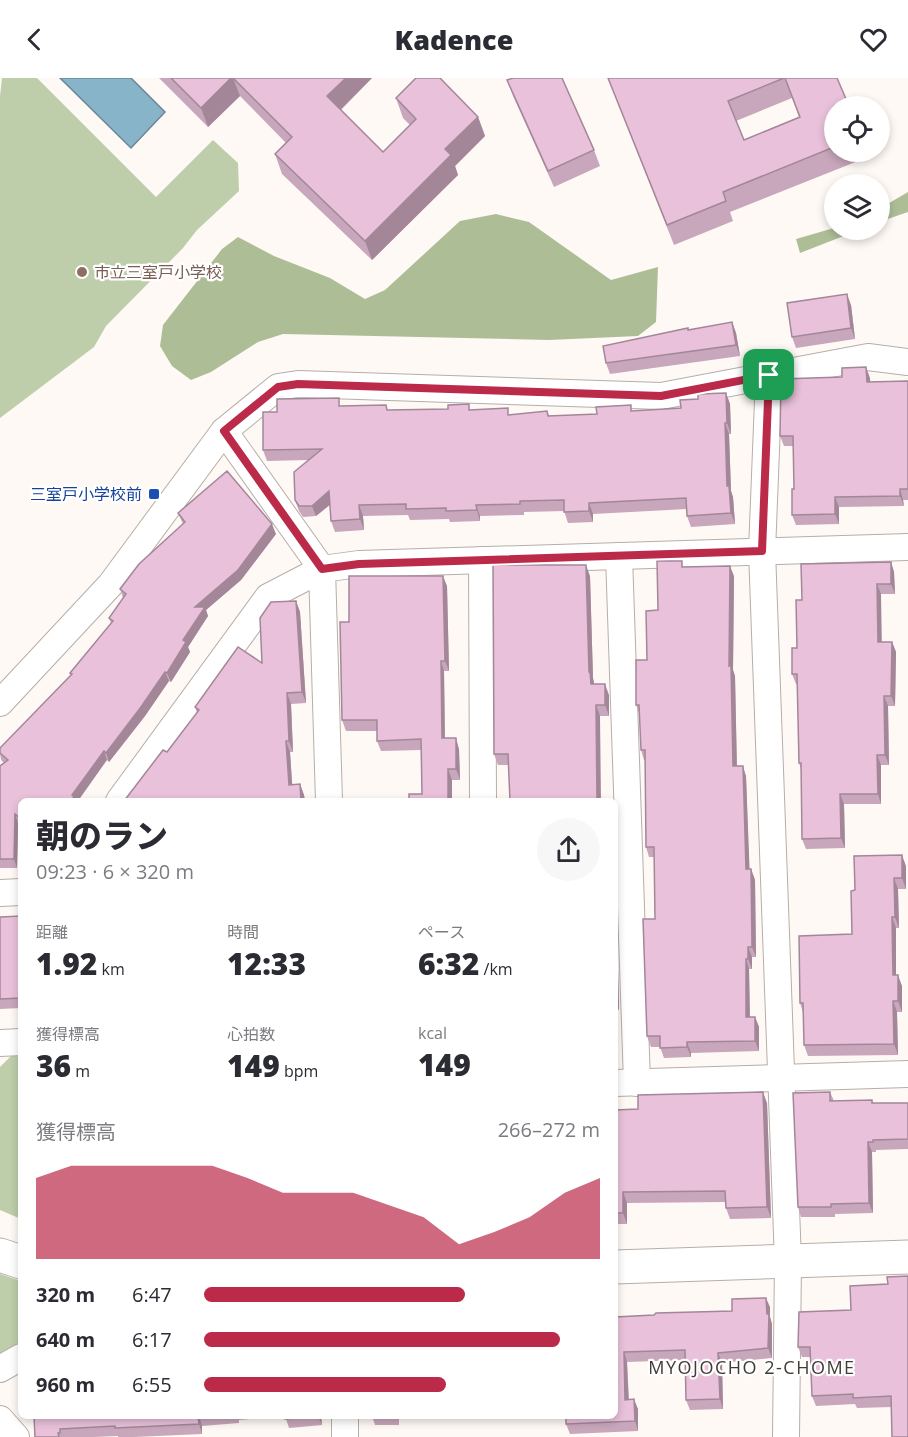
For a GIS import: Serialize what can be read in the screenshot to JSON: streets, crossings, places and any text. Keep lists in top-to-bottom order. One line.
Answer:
{"districts":["MYOJOCHO 2-CHOME"],"places":{"other":["市立三室戸小学校"],"transit":["三室戸小学校前"]},"page":{"header":"Kadence","heading":["朝のラン","09:23 · 6 × 320 m"],"stats":[["距離","1.92 km"],["時間","12:33"],["ペース","6:32 /km"],["獲得標高","36 m"],["心拍数","149 bpm"],["kcal","149"]],"chart":["獲得標高","266–272 m"],"list":[{"name":"320 m","note":"6:47"},{"name":"640 m","note":"6:17"},{"name":"960 m","note":"6:55"}]}}
